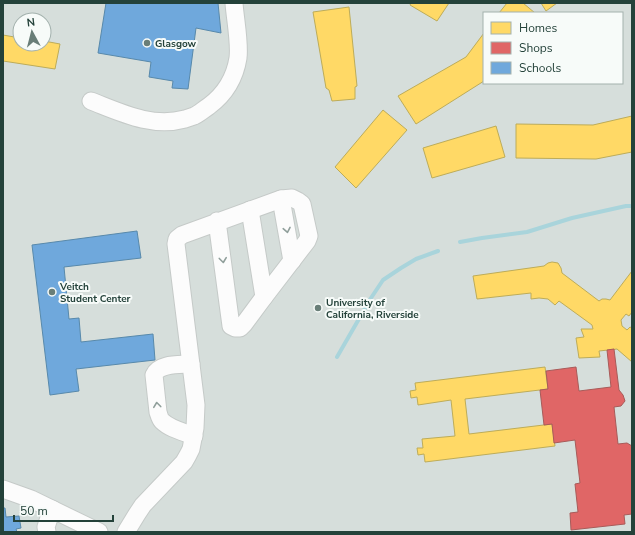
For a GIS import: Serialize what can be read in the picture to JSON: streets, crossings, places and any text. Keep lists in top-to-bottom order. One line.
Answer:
{"places":["Glasgow","Veitch Student Center","University of California, Riverside"],"legend":["Homes","Shops","Schools"],"scale_bar":"50 m","north":"top"}
